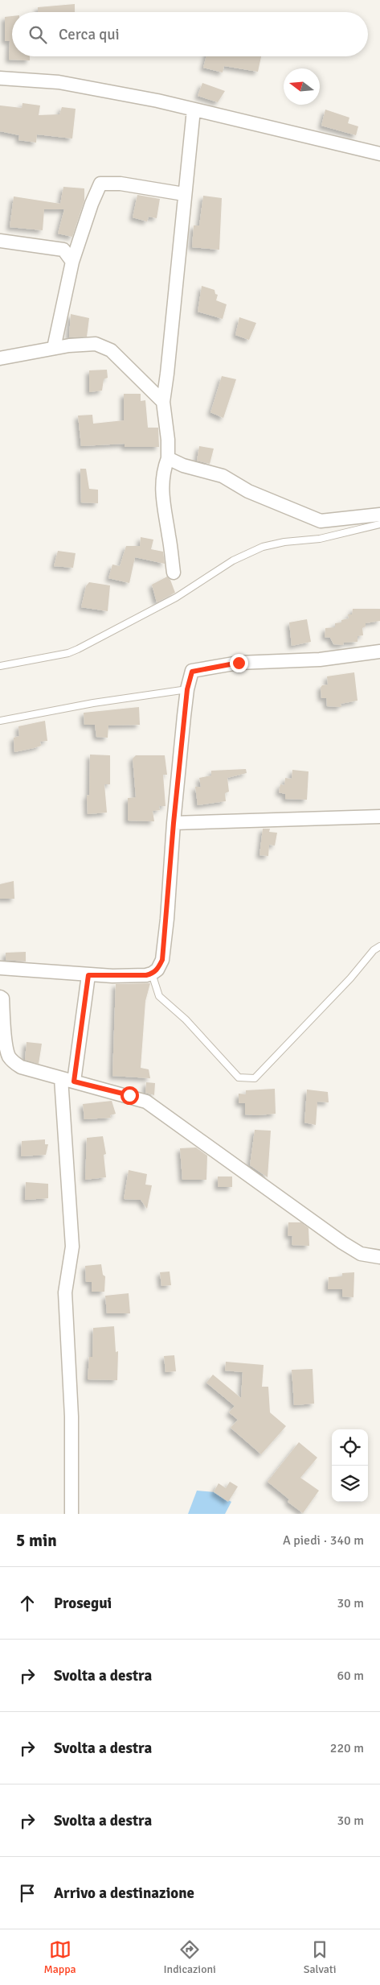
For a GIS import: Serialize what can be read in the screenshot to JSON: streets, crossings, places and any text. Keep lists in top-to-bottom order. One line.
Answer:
{"north":"left","page":{"search":"Cerca qui","heading":["5 min","A piedi · 340 m"],"list":[["Prosegui","30 m"],["Svolta a destra","60 m"],["Svolta a destra","220 m"],["Svolta a destra","30 m"],"Arrivo a destinazione"],"nav":["Mappa","Indicazioni","Salvati"]}}
